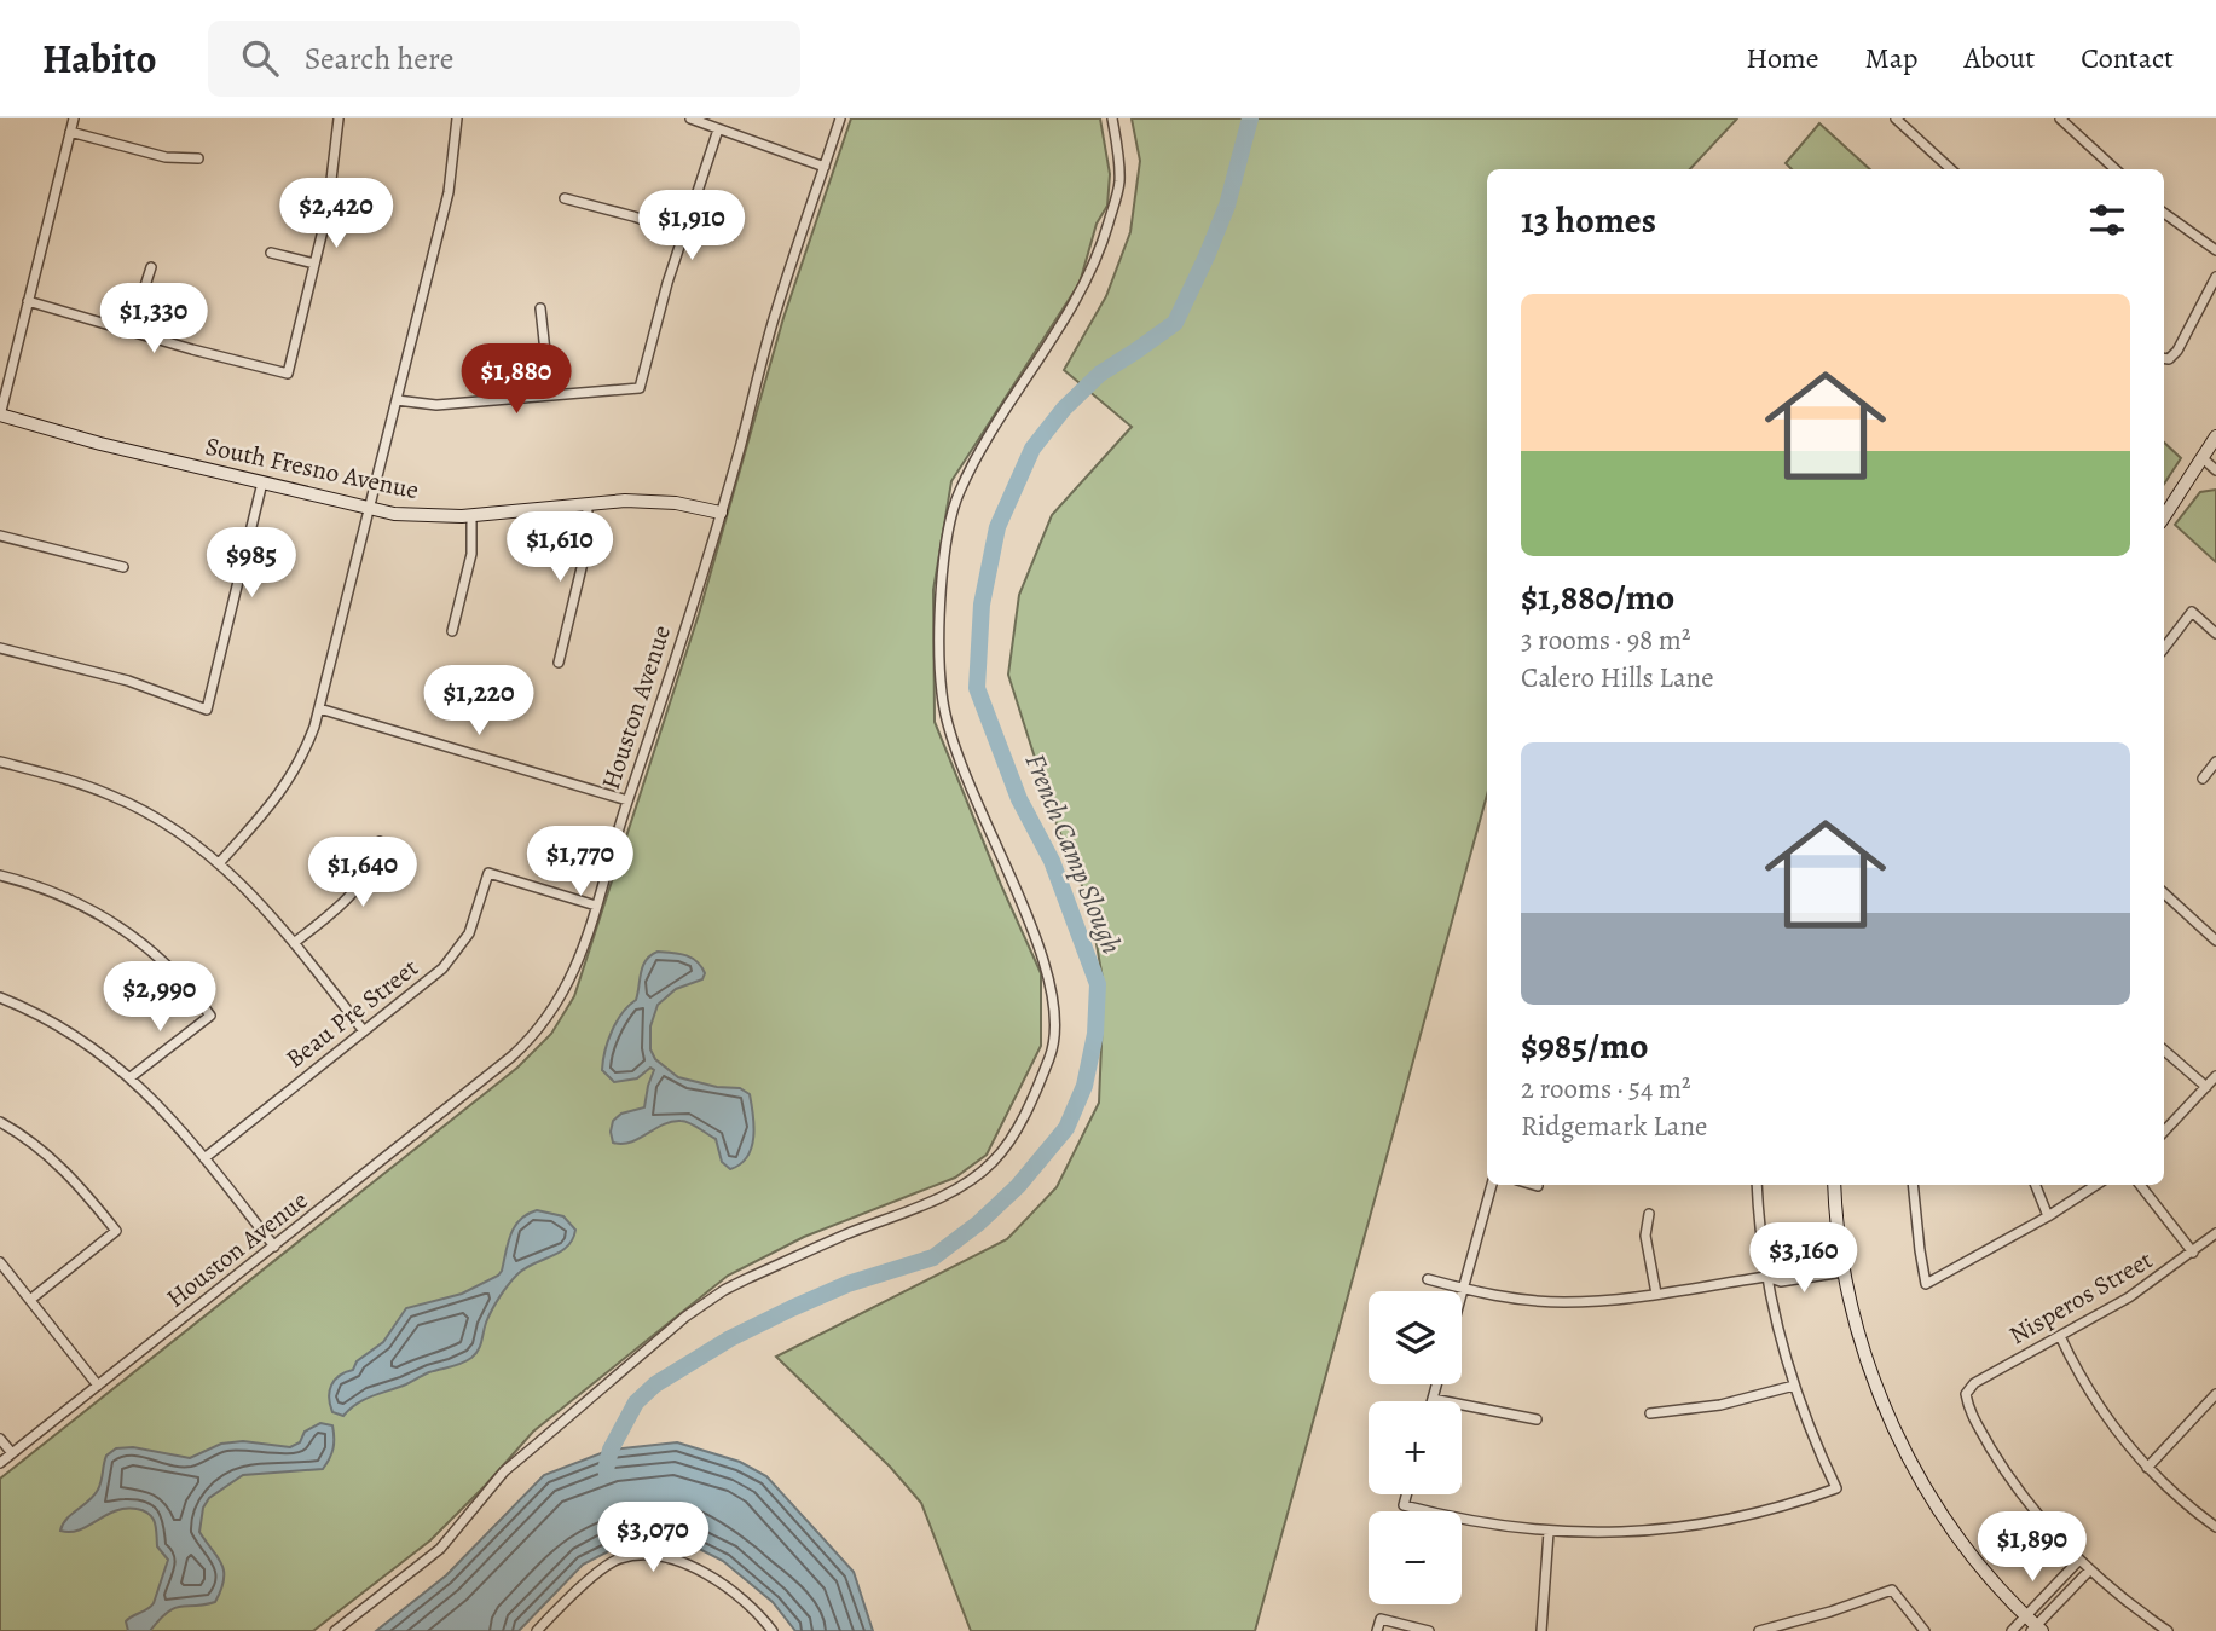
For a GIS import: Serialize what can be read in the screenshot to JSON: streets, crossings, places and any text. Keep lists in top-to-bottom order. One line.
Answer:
{"streets":{"street":["South Fresno Avenue","Houston Avenue","Beau Pre Street","Nisperos Street"]},"crossings":[["South Fresno Avenue","Houston Avenue"],["Houston Avenue","Beau Pre Street"]],"water":["French Camp Slough"],"page":{"header":"Habito","search":"Search here","nav":["Home","Map","About","Contact"],"heading":"13 homes","price":["$2,420","$1,910","$1,330","$1,880","$1,610","$985","$1,220","$1,770","$1,640","$2,990","$3,160","$3,070","$1,890"],"list":[{"name":"$1,880/mo","note":"3 rooms · 98 m² · Calero Hills Lane"},{"name":"$985/mo","note":"2 rooms · 54 m² · Ridgemark Lane"}],"map_buttons":["+","−"]}}
